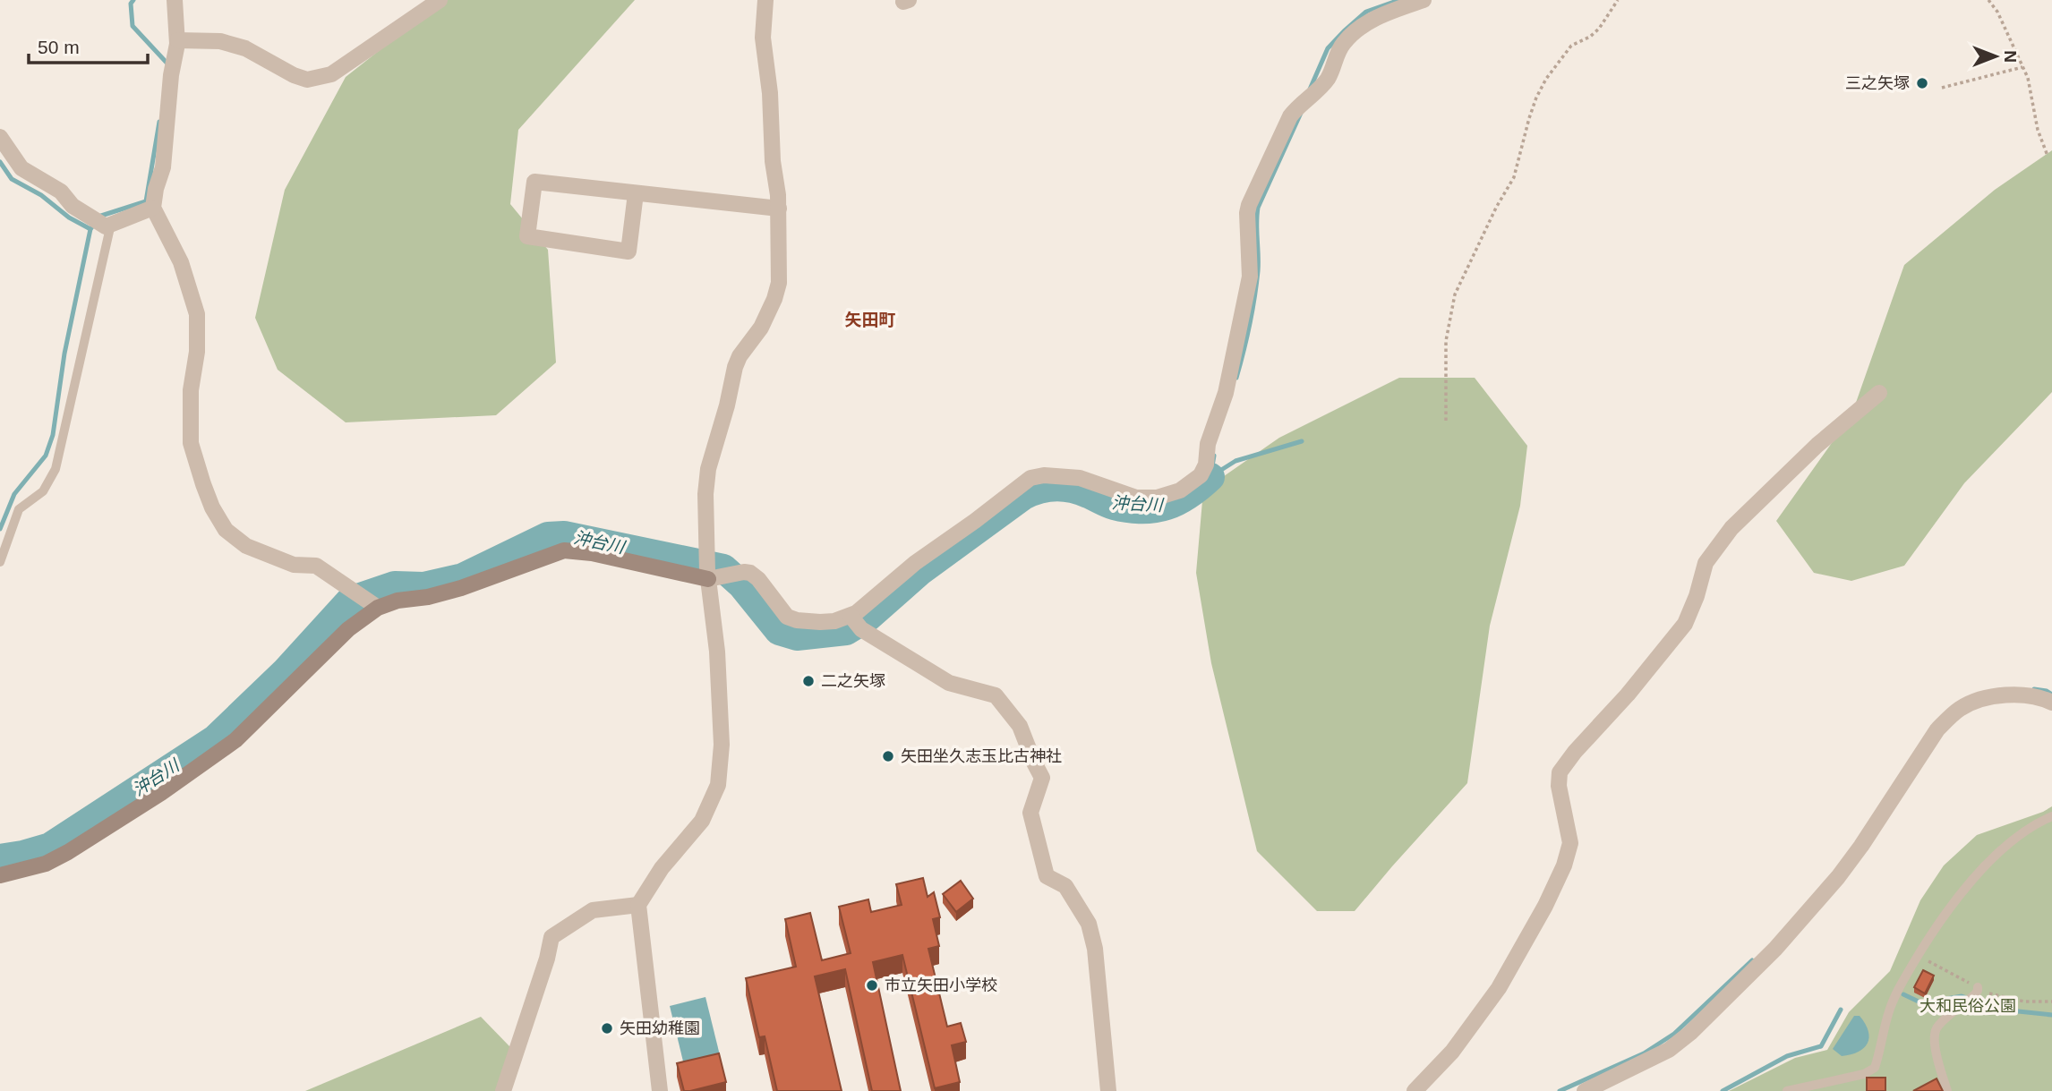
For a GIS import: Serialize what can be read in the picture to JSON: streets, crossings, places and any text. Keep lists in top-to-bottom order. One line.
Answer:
{"districts":["矢田町"],"water":["沖台川"],"parks":["大和民俗公園"],"places":["三之矢塚","二之矢塚","矢田坐久志玉比古神社","市立矢田小学校","矢田幼稚園"],"scale_bar":"50 m","north":"right"}
